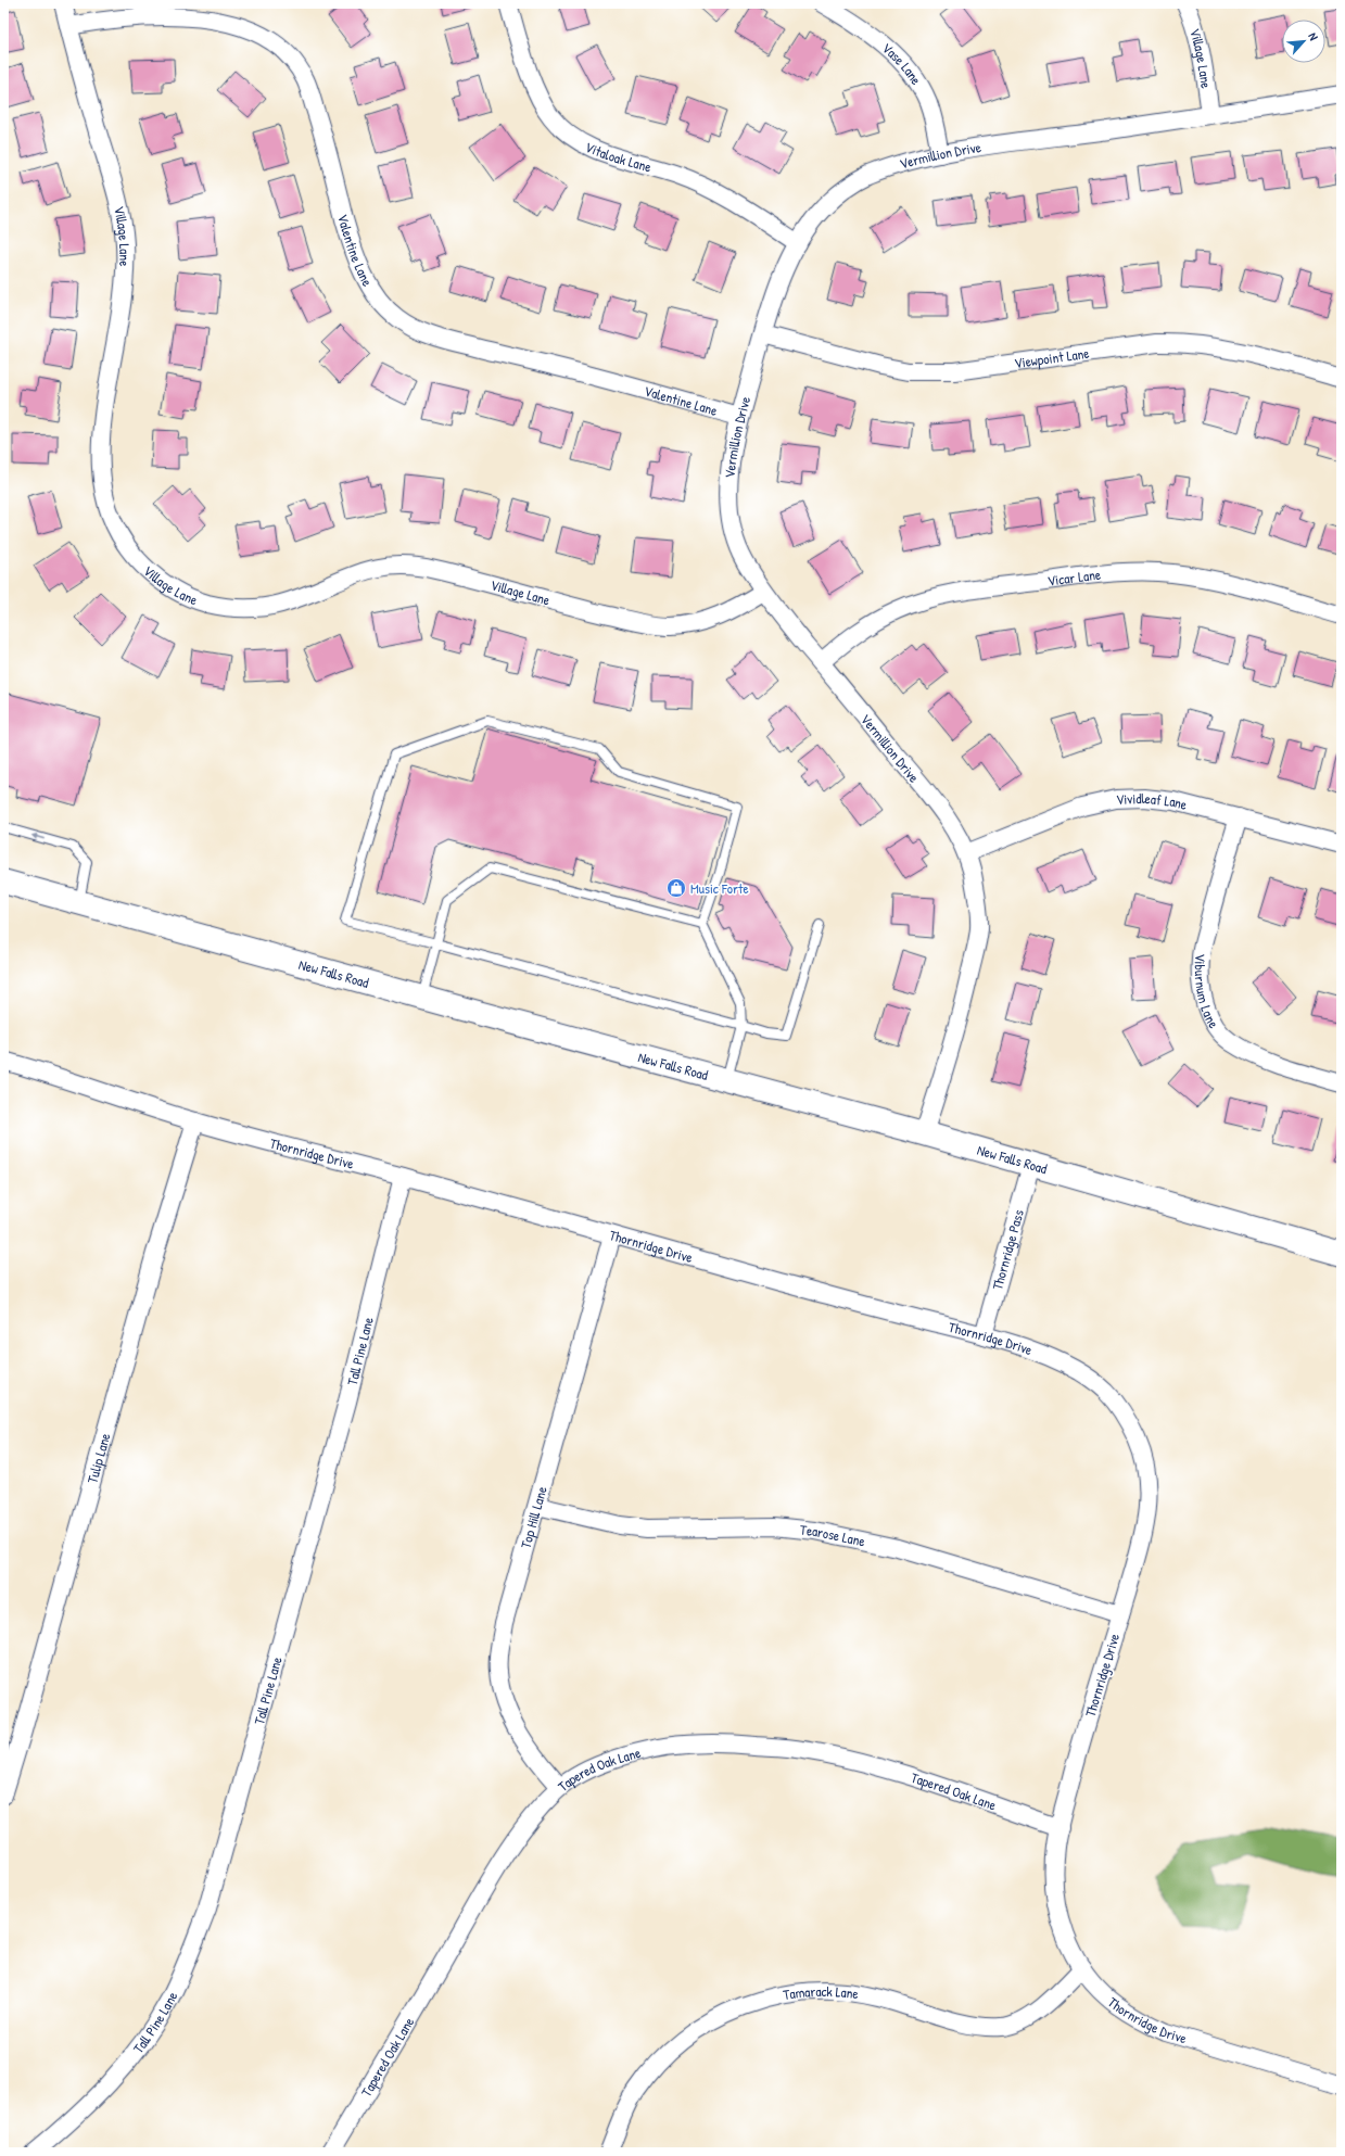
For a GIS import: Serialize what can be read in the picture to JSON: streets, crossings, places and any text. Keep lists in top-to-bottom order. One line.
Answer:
{"streets":{"main road":["New Falls Road"],"street":["Village Lane","Vase Lane","Vitaloak Lane","Vermillion Drive","Valentine Lane","Viewpoint Lane","Vicar Lane","Vividleaf Lane","Viburnum Lane","Thornridge Drive","Thornridge Pass","Tall Pine Lane","Tulip Lane","Top Hill Lane","Tearose Lane","Tapered Oak Lane","Tamarack Lane"]},"crossings":[["Village Lane","Vermillion Drive"],["Village Lane","Valentine Lane"],["Vase Lane","Vermillion Drive"],["Vitaloak Lane","Vermillion Drive"],["Vermillion Drive","Valentine Lane"],["Vermillion Drive","Viewpoint Lane"],["Vermillion Drive","Vicar Lane"],["Vermillion Drive","Vividleaf Lane"],["Vermillion Drive","New Falls Road"],["Vividleaf Lane","Viburnum Lane"],["New Falls Road","Thornridge Pass"],["Thornridge Drive","Thornridge Pass"],["Thornridge Drive","Tall Pine Lane"],["Thornridge Drive","Tulip Lane"],["Thornridge Drive","Top Hill Lane"],["Thornridge Drive","Tearose Lane"],["Thornridge Drive","Tapered Oak Lane"],["Thornridge Drive","Tamarack Lane"],["Top Hill Lane","Tearose Lane"],["Top Hill Lane","Tapered Oak Lane"]],"places":{"shop":["Music Forte"]},"north":"top right"}
